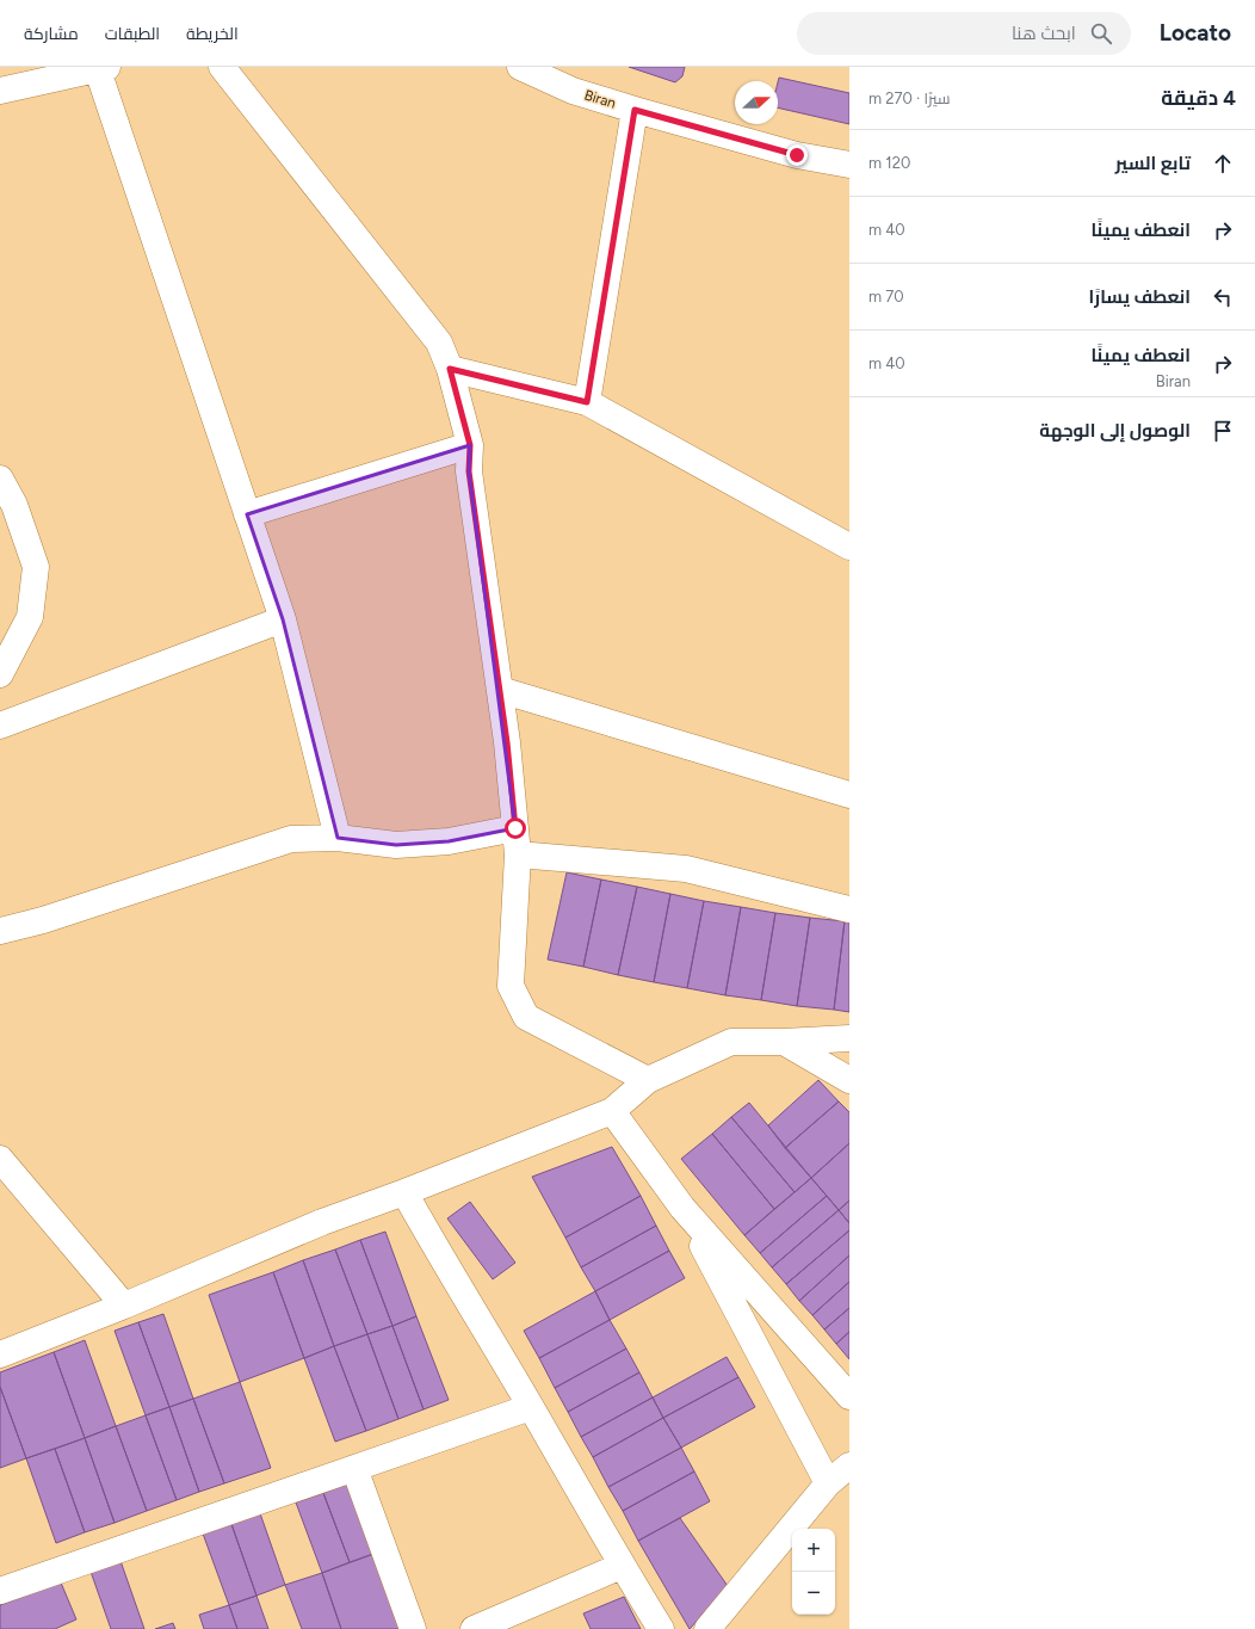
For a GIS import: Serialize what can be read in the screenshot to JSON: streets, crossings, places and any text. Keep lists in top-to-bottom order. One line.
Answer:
{"streets":{"street":["Biran"]},"north":"right","page":{"header":"Locato","search":"ابحث هنا","nav":["الخريطة","الطبقات","مشاركة"],"heading":["4 دقيقة","سيرًا · 270 m"],"list":[["تابع السير","120 m"],["انعطف يمينًا","40 m"],["انعطف يسارًا","70 m"],["انعطف يمينًا","Biran","40 m"],"الوصول إلى الوجهة"],"map_buttons":["+","−"]}}
